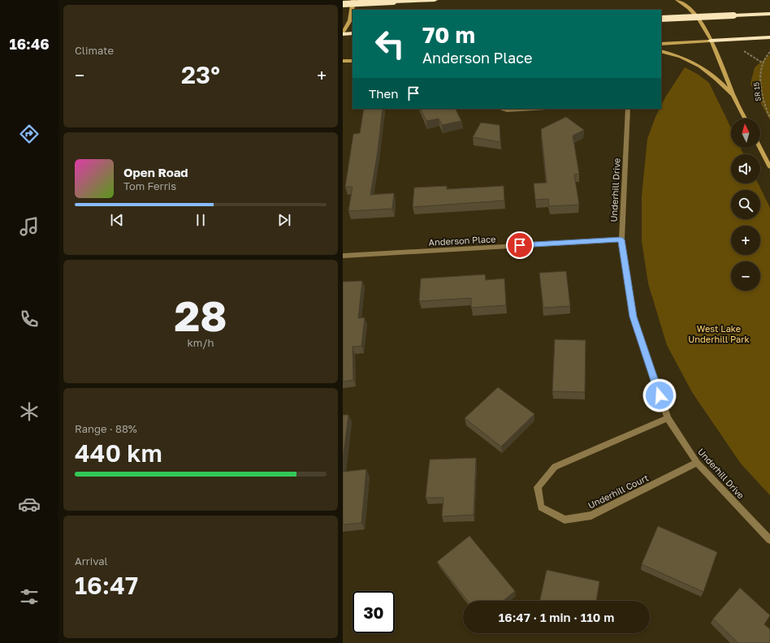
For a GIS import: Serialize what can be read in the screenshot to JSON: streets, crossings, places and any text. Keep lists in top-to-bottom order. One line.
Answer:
{"streets":{"street":["Underhill Drive","Anderson Place","Underhill Court"],"path":["SR 15"]},"crossings":[["Underhill Drive","Anderson Place"],["Underhill Drive","Underhill Court"]],"parks":["West Lake Underhill Park"],"north":"top","page":{"tabs":"16:46","tile":["Climate",["28","km/h"],["Range · 88%","440 km"],["Arrival","16:47"]],"turn":["70 m","Anderson Place"],"heat":["−","23°","+"],"then":"Then","map_buttons":["+","−"],"song":["Open Road","Tom Ferris"],"limit":"30","trip":"16:47 · 1 min · 110 m"}}
